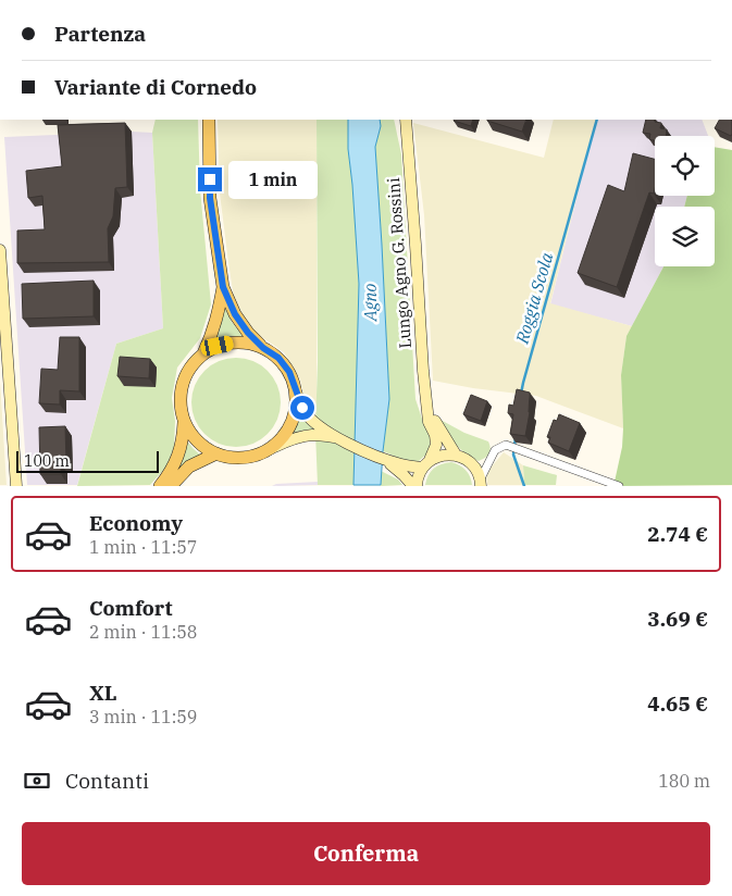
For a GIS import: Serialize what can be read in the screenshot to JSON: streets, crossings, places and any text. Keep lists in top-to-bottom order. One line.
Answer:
{"streets":{"main road":["Lungo Agno G. Rossini"]},"water":["Roggia Scola","Agno"],"scale_bar":"100 m","page":{"banner":["Partenza","Variante di Cornedo"],"bubble":"1 min","scale":"100 m","list":[{"name":"Economy","note":"1 min · 11:57","value":"2.74 €"},{"name":"Comfort","note":"2 min · 11:58","value":"3.69 €"},{"name":"XL","note":"3 min · 11:59","value":"4.65 €"}],"pay":["Contanti","180 m"],"buttons":"Conferma"}}
